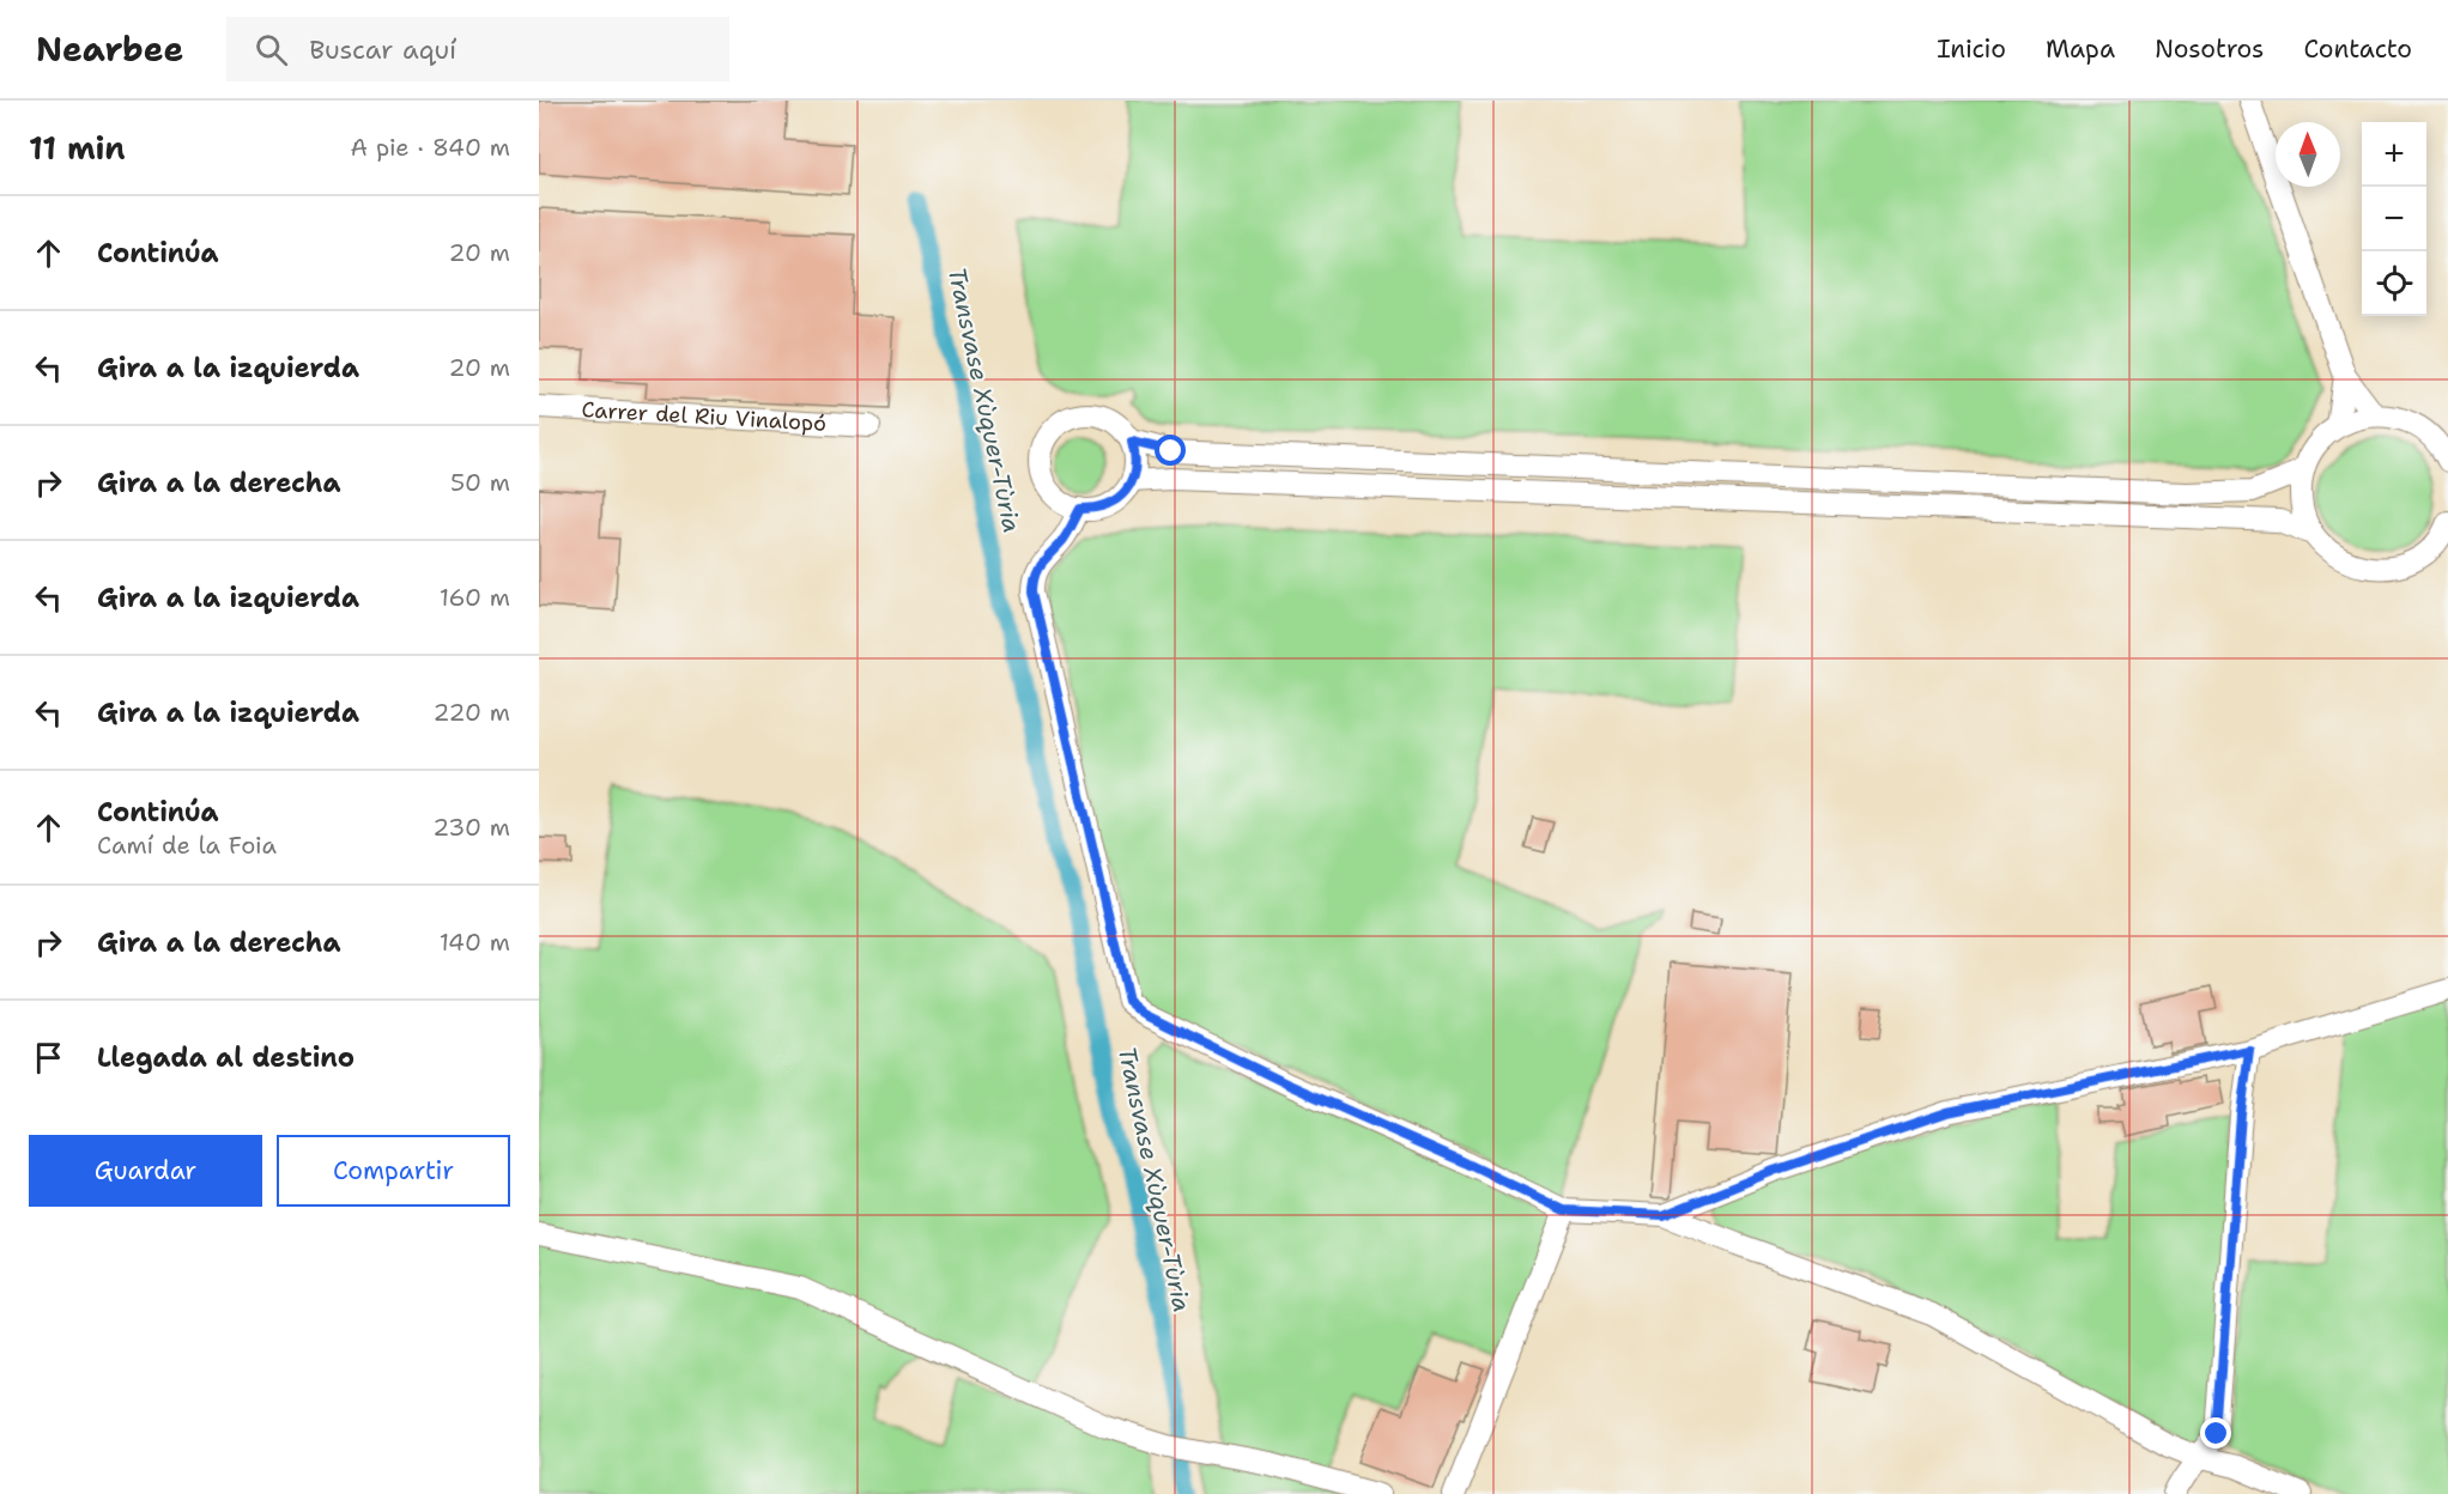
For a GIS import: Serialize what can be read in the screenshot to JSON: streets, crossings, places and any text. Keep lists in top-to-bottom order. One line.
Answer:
{"streets":{"street":["Carrer del Riu Vinalopó"]},"water":["Transvase Xùquer-Tùria"],"north":"top","page":{"header":"Nearbee","search":"Buscar aquí","nav":["Inicio","Mapa","Nosotros","Contacto"],"heading":["11 min","A pie · 840 m"],"map_buttons":["+","−"],"list":[["Continúa","20 m"],["Gira a la izquierda","20 m"],["Gira a la derecha","50 m"],["Gira a la izquierda","160 m"],["Gira a la izquierda","220 m"],["Continúa","Camí de la Foia","230 m"],["Gira a la derecha","140 m"],"Llegada al destino"],"buttons":["Guardar","Compartir"]}}
